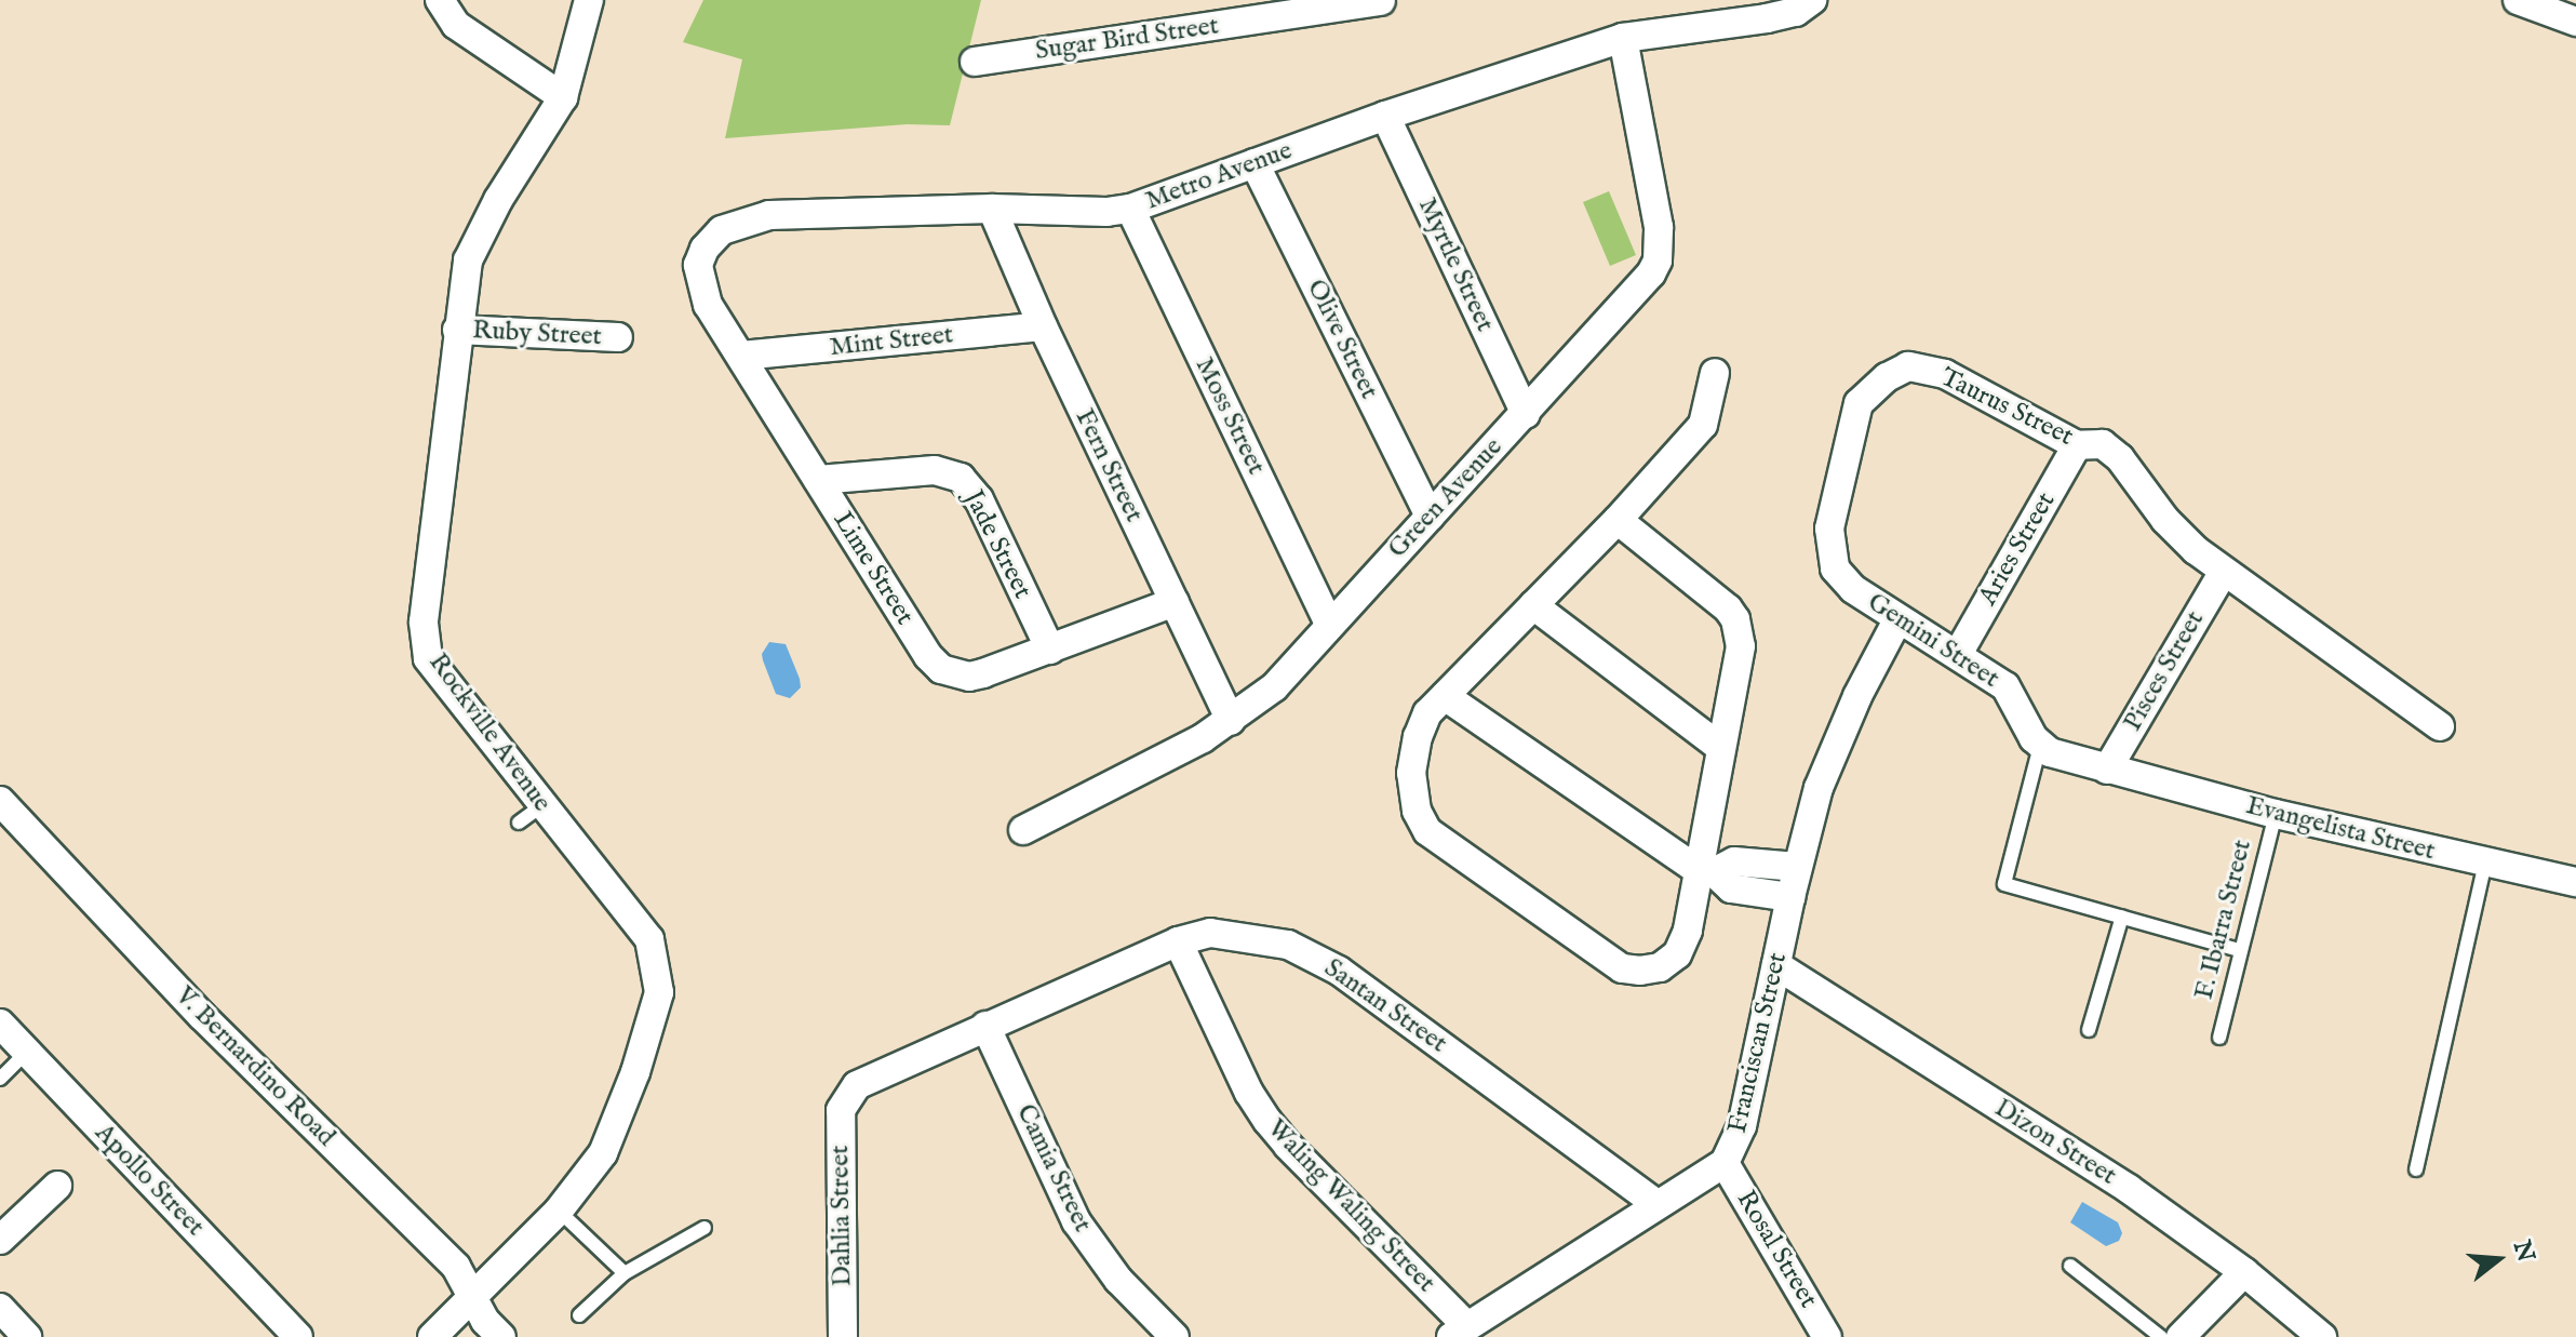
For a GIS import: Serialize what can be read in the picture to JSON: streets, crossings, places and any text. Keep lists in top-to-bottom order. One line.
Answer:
{"streets":{"street":["Sugar Bird Street","Metro Avenue","Myrtle Street","Ruby Street","Olive Street","Mint Street","Taurus Street","Moss Street","Fern Street","Green Avenue","Jade Street","Aries Street","Lime Street","Gemini Street","Pisces Street","Rockville Avenue","Evangelista Street","Santan Street","Franciscan Street","V. Bernardino Road","Dizon Street","Camia Street","Apollo Street","Waling Waling Street","Dahlia Street","Rosal Street"],"lane":["F. Ibarra Street"]},"crossings":[["Metro Avenue","Myrtle Street"],["Metro Avenue","Olive Street"],["Metro Avenue","Moss Street"],["Metro Avenue","Fern Street"],["Metro Avenue","Green Avenue"],["Metro Avenue","Lime Street"],["Myrtle Street","Green Avenue"],["Ruby Street","Rockville Avenue"],["Olive Street","Green Avenue"],["Mint Street","Fern Street"],["Mint Street","Lime Street"],["Taurus Street","Aries Street"],["Taurus Street","Gemini Street"],["Taurus Street","Pisces Street"],["Moss Street","Green Avenue"],["Fern Street","Green Avenue"],["Fern Street","Lime Street"],["Jade Street","Lime Street"],["Aries Street","Gemini Street"],["Gemini Street","Franciscan Street"],["Pisces Street","Evangelista Street"],["Rockville Avenue","V. Bernardino Road"],["Evangelista Street","F. Ibarra Street"],["Santan Street","Franciscan Street"],["Santan Street","Camia Street"],["Santan Street","Waling Waling Street"],["Santan Street","Dahlia Street"],["Franciscan Street","Dizon Street"],["Franciscan Street","Waling Waling Street"],["Franciscan Street","Rosal Street"]],"north":"right"}
